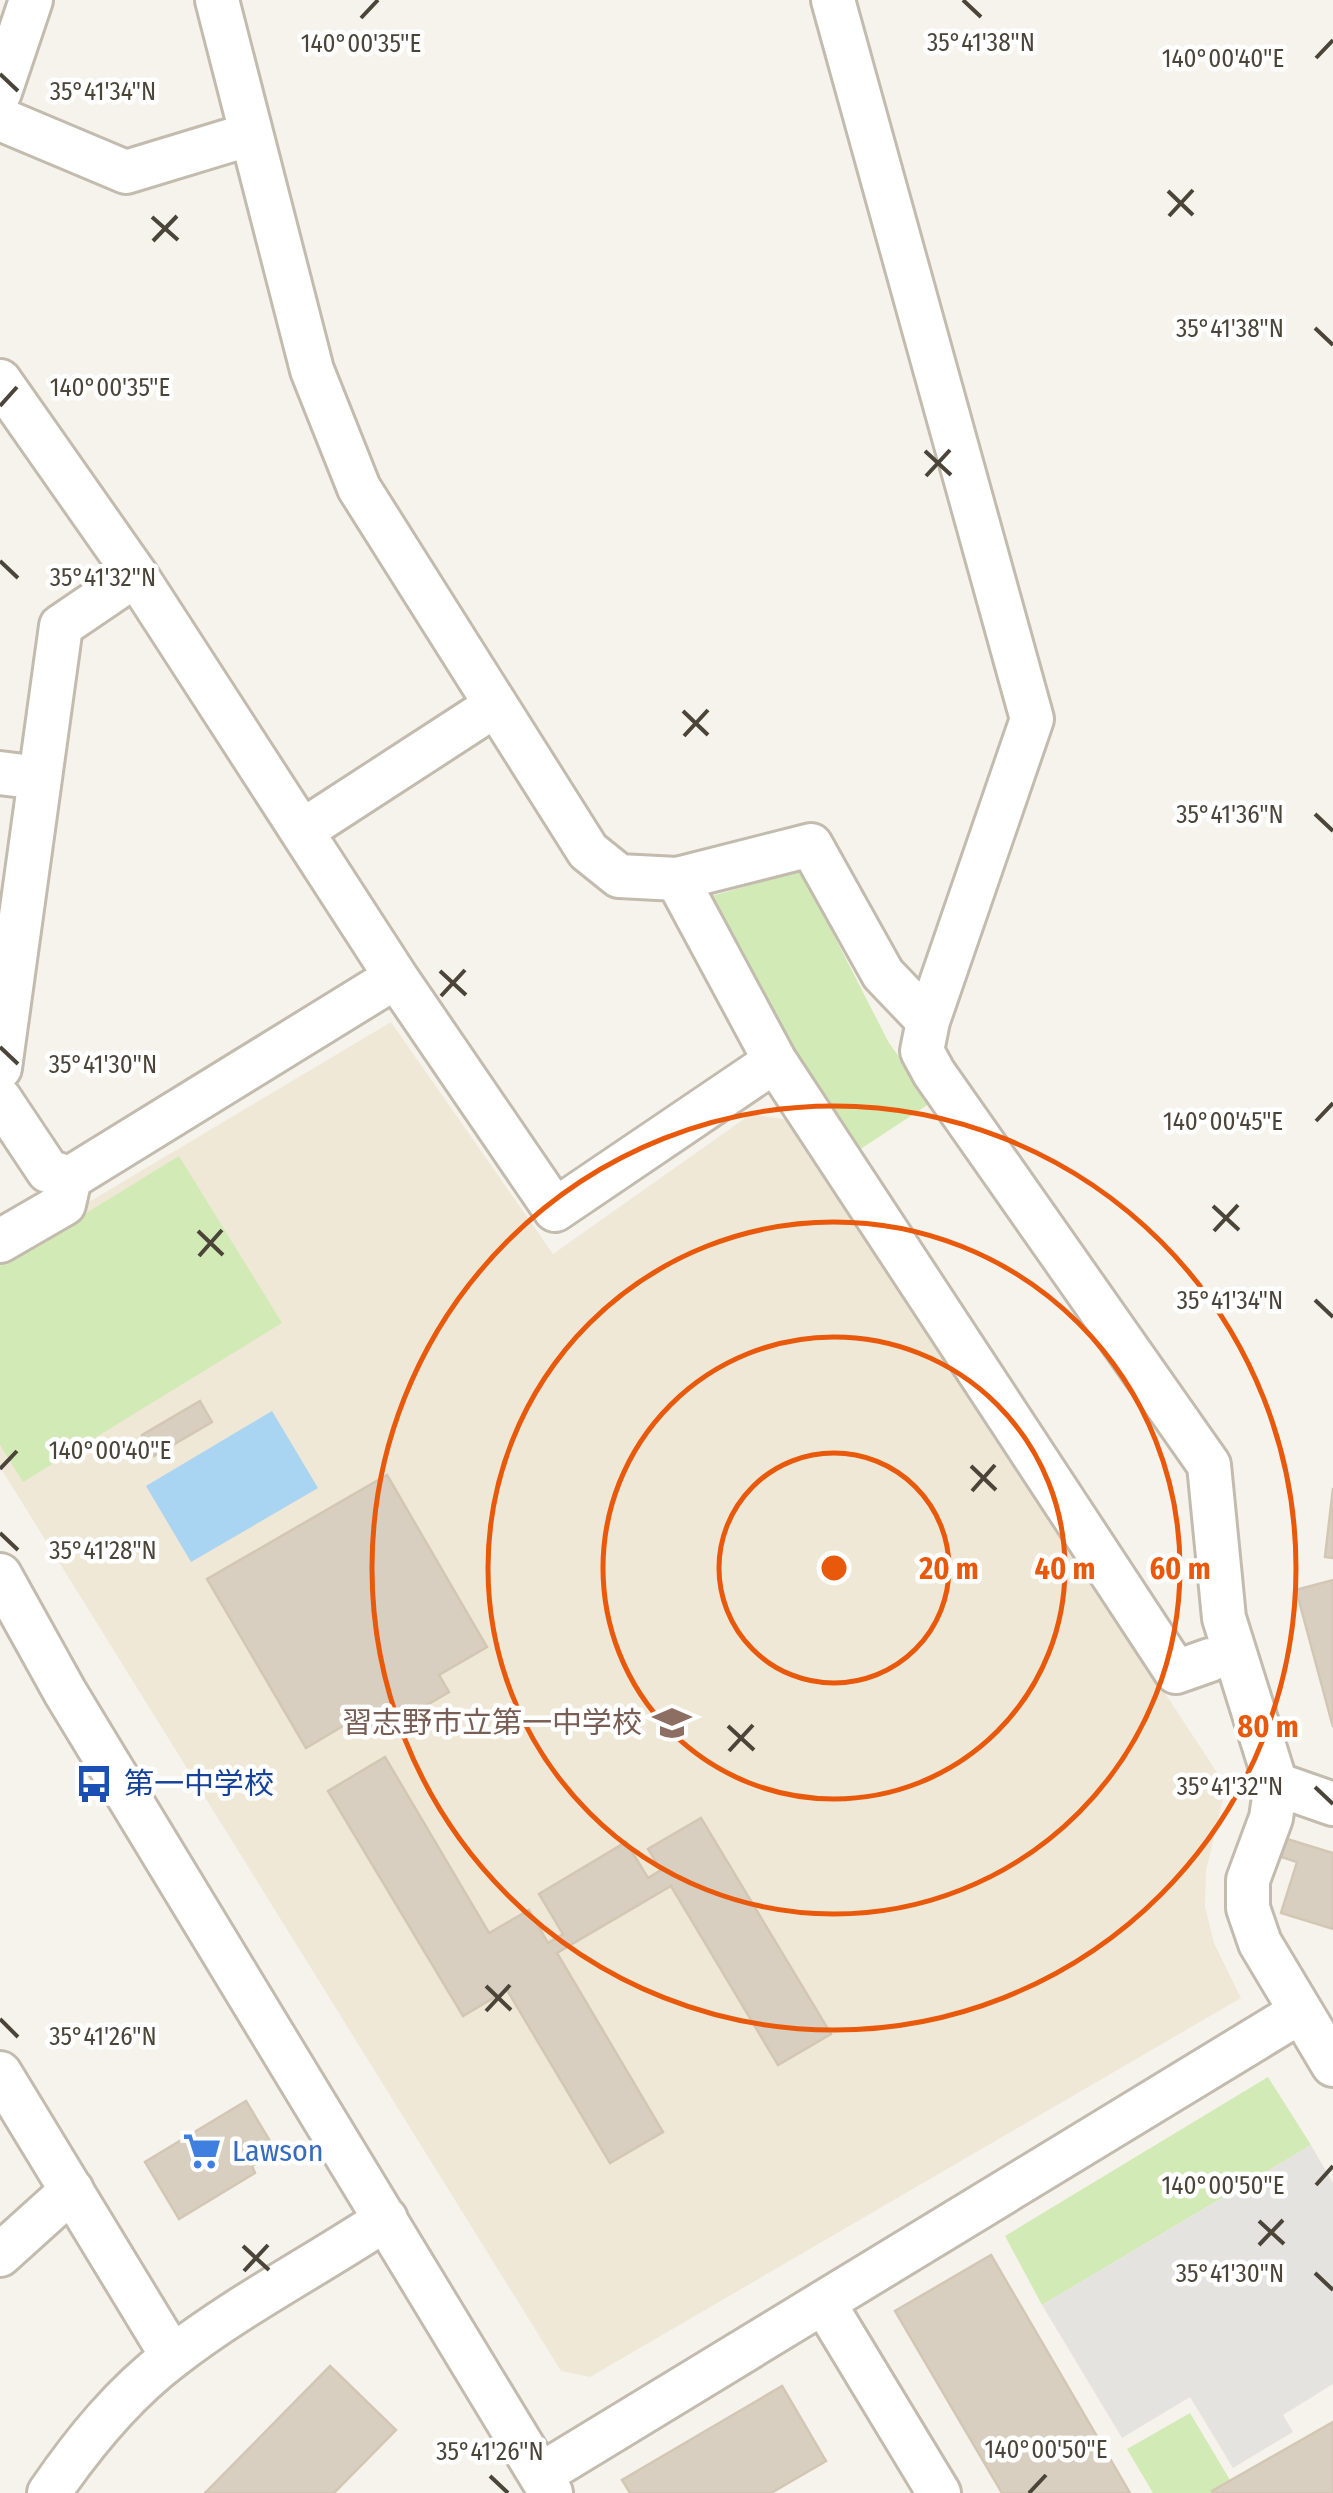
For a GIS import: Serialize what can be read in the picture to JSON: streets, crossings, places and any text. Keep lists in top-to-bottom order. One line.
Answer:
{"places":{"school or university":["習志野市立第一中学校"],"bus stop":["第一中学校"],"supermarket":["Lawson"]},"coordinates":["35°41'38\"N","140°00'35\"E","140°00'40\"E","35°41'34\"N","35°41'32\"N","35°41'36\"N","35°41'30\"N","140°00'45\"E","35°41'28\"N","35°41'26\"N","140°00'50\"E"],"rings":["20 m","40 m","60 m","80 m"]}
